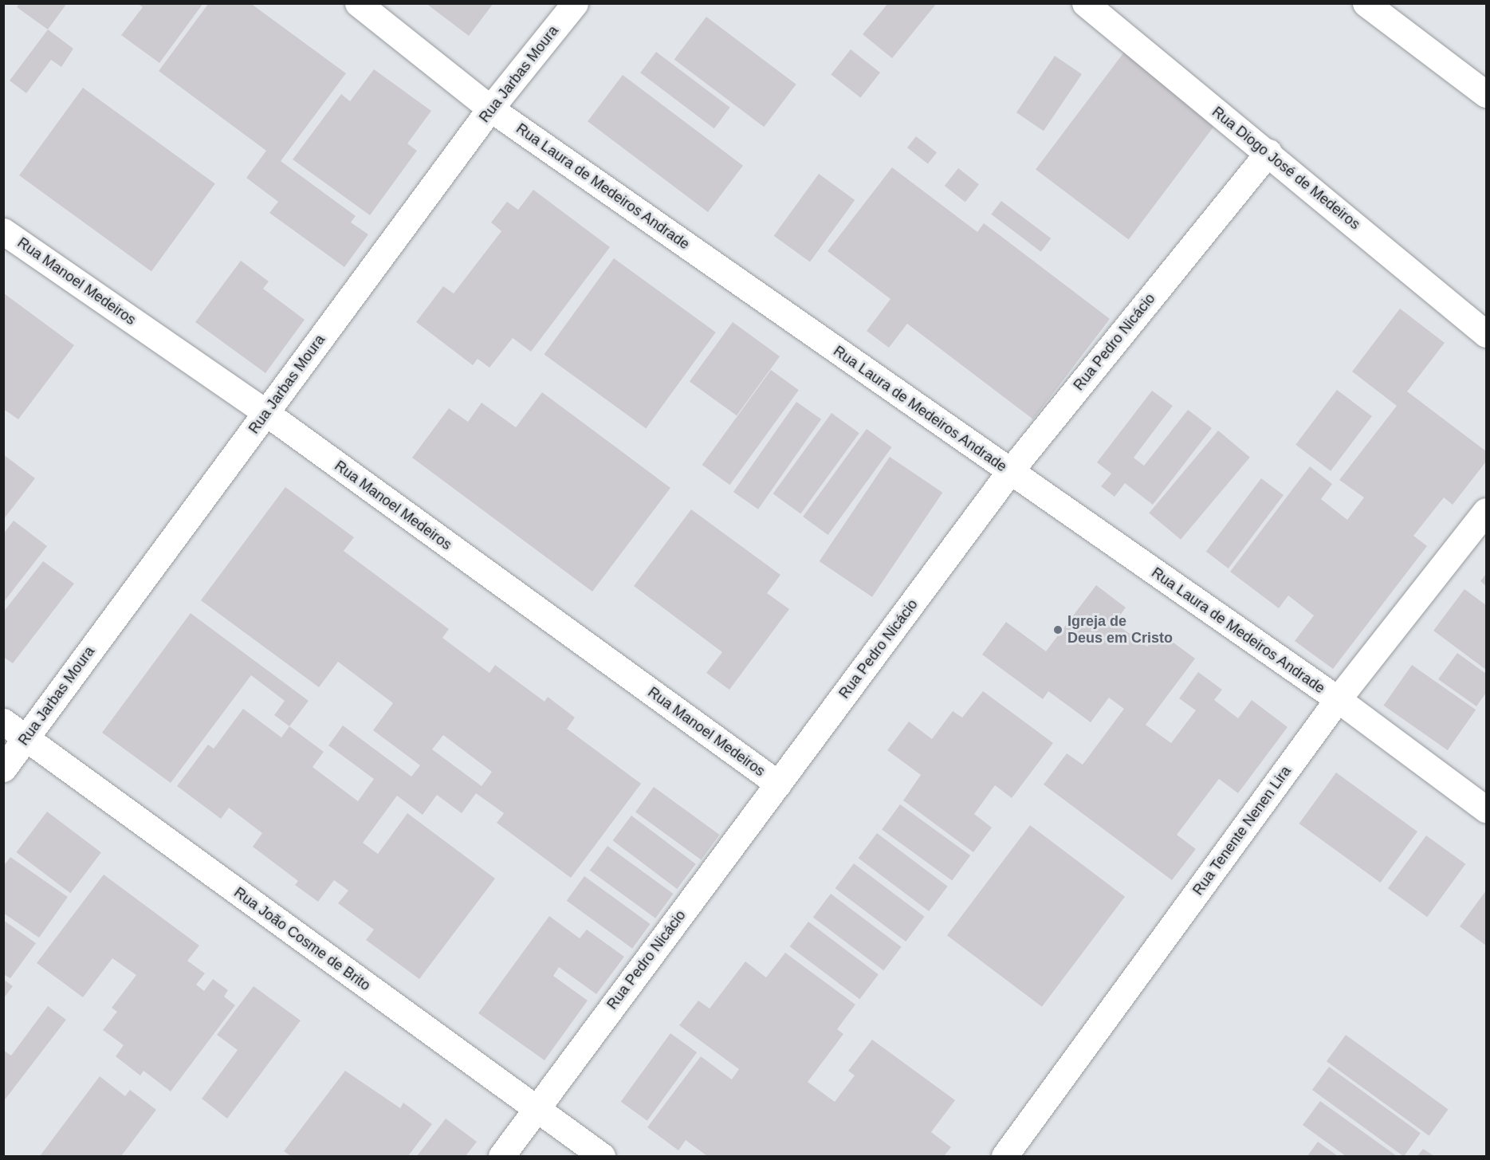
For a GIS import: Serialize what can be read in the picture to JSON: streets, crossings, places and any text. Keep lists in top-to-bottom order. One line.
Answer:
{"streets":{"street":["Rua Jarbas Moura","Rua Diogo José de Medeiros","Rua Laura de Medeiros Andrade","Rua Manoel Medeiros","Rua Pedro Nicácio","Rua Tenente Nenen Lira","Rua João Cosme de Brito"]},"crossings":[["Rua Jarbas Moura","Rua Laura de Medeiros Andrade"],["Rua Jarbas Moura","Rua Manoel Medeiros"],["Rua Jarbas Moura","Rua João Cosme de Brito"],["Rua Diogo José de Medeiros","Rua Pedro Nicácio"],["Rua Laura de Medeiros Andrade","Rua Pedro Nicácio"],["Rua Laura de Medeiros Andrade","Rua Tenente Nenen Lira"],["Rua Manoel Medeiros","Rua Pedro Nicácio"],["Rua Pedro Nicácio","Rua João Cosme de Brito"]],"places":["Igreja de Deus em Cristo"]}
